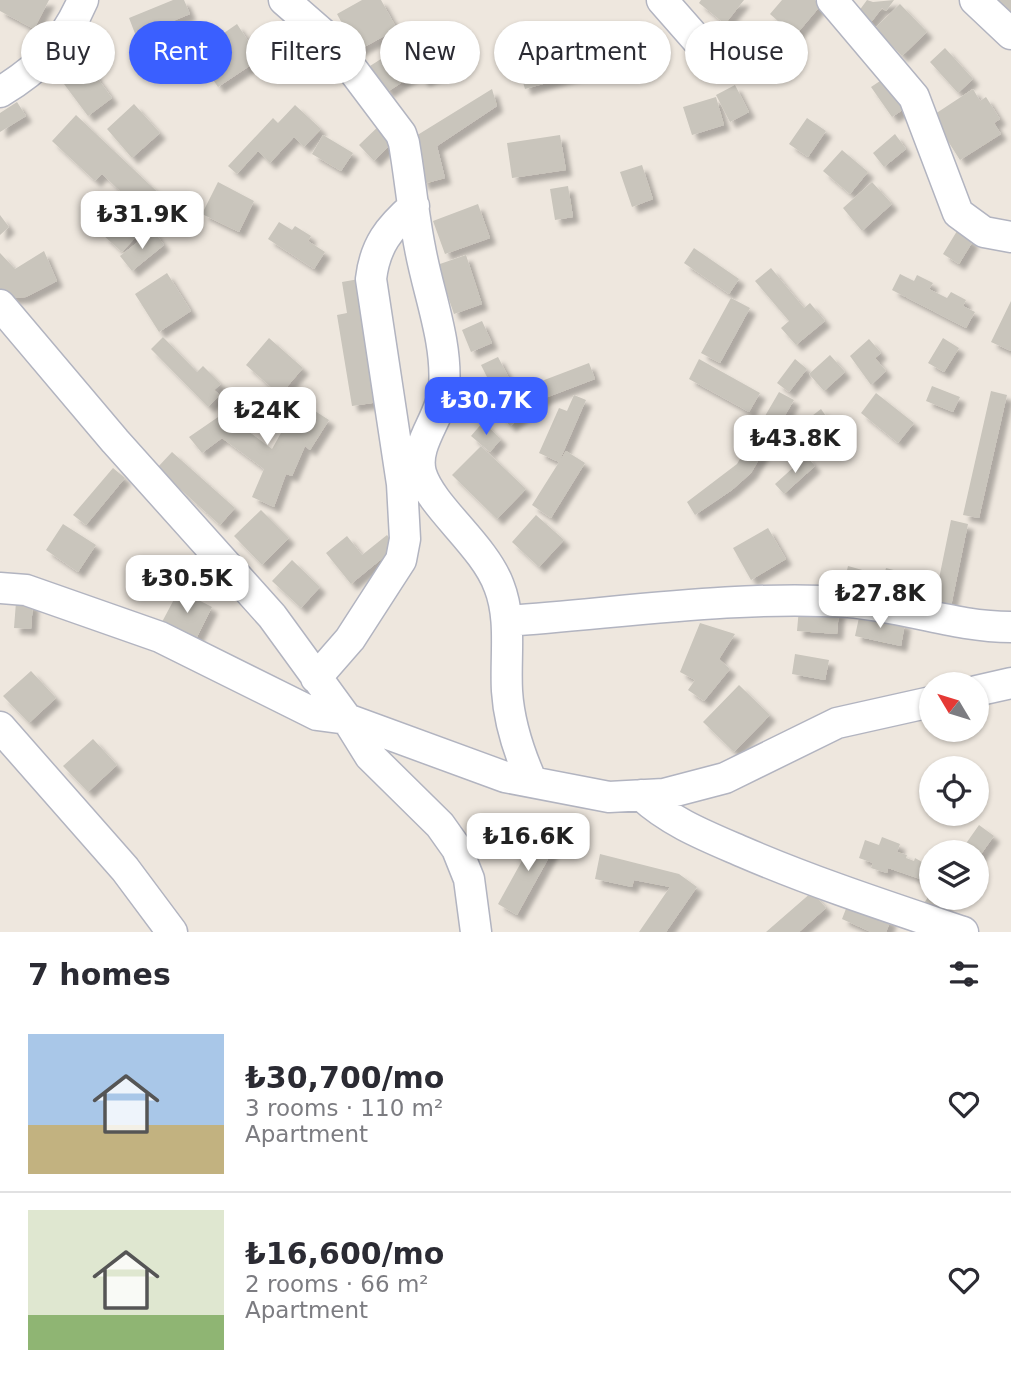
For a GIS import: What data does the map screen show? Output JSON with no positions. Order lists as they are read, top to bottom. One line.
{"north":"top left","page":{"chip":["Buy","Rent","Filters","New","Apartment","House"],"price":["₺31.9K","₺30.7K","₺24K","₺43.8K","₺30.5K","₺27.8K","₺16.6K"],"heading":"7 homes","list":[{"name":"₺30,700/mo","note":"3 rooms · 110 m² · Apartment"},{"name":"₺16,600/mo","note":"2 rooms · 66 m² · Apartment"}]}}
